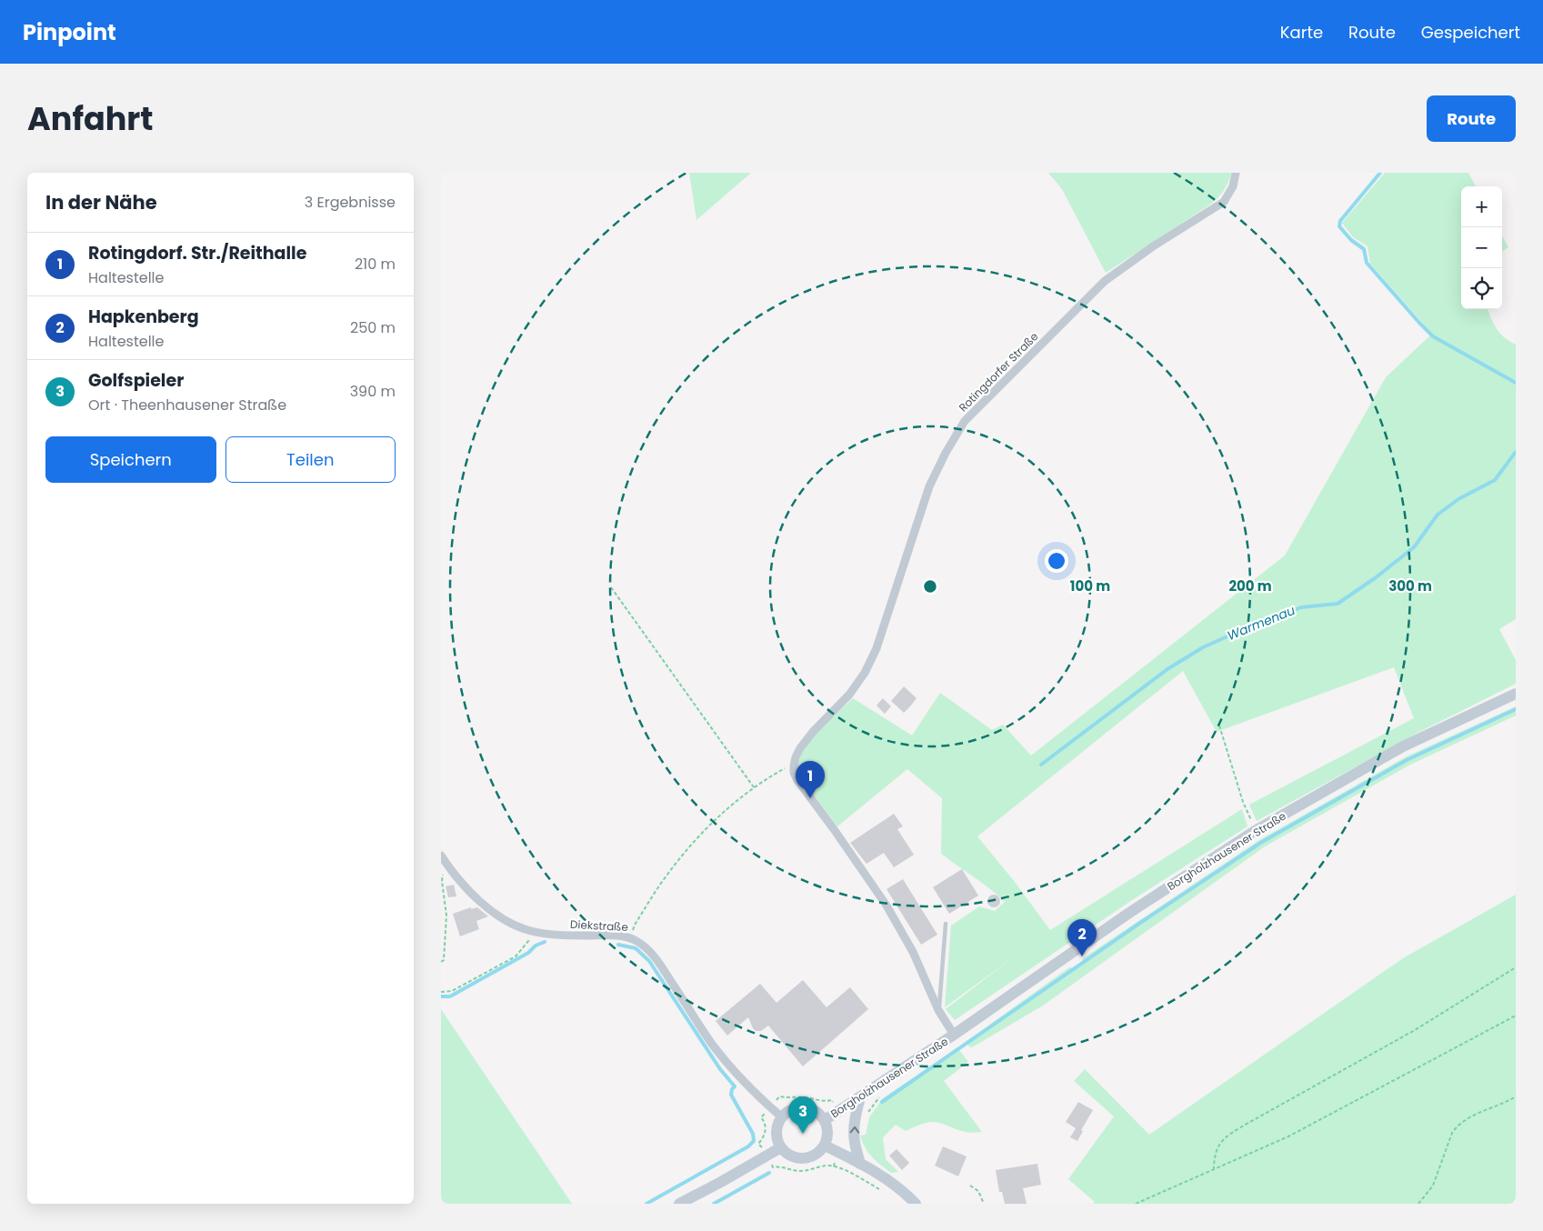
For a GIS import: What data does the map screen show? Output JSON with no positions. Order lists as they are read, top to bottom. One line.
{"streets":{"main road":["Borgholzhausener Straße"],"street":["Rotingdorfer Straße","Diekstraße"]},"crossings":[["Rotingdorfer Straße","Borgholzhausener Straße"],["Borgholzhausener Straße","Diekstraße"]],"water":["Warmenau"],"page":{"header":"Pinpoint","nav":["Karte","Route","Gespeichert"],"title":"Anfahrt","buttons":["Route",["Speichern","Teilen"]],"heading":["In der Nähe","3 Ergebnisse"],"map_buttons":["+","−"],"list":[{"mark":"1","name":"Rotingdorf. Str./Reithalle","note":"Haltestelle","value":"210 m"},{"mark":"2","name":"Hapkenberg","note":"Haltestelle","value":"250 m"},{"mark":"3","name":"Golfspieler","note":"Ort · Theenhausener Straße","value":"390 m"}],"pins":["1","2","3"]},"rings":["100 m","200 m","300 m"]}
